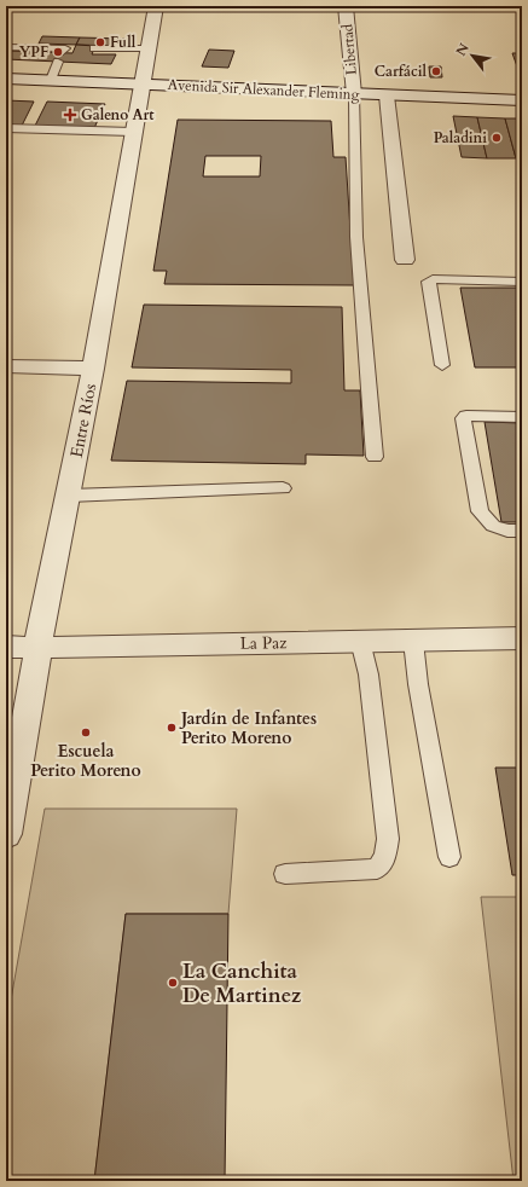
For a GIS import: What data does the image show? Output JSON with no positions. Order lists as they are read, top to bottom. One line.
{"streets":{"street":["Libertad","Avenida Sir Alexander Fleming","Entre Ríos","La Paz"]},"crossings":[["Libertad","Avenida Sir Alexander Fleming"],["Avenida Sir Alexander Fleming","Entre Ríos"],["Entre Ríos","La Paz"]],"places":{"other":["Full","YPF","Carfácil","Paladini","Jardín de Infantes Perito Moreno","Escuela Perito Moreno","La Canchita De Martinez"],"health":["Galeno Art"]},"north":"top left"}
